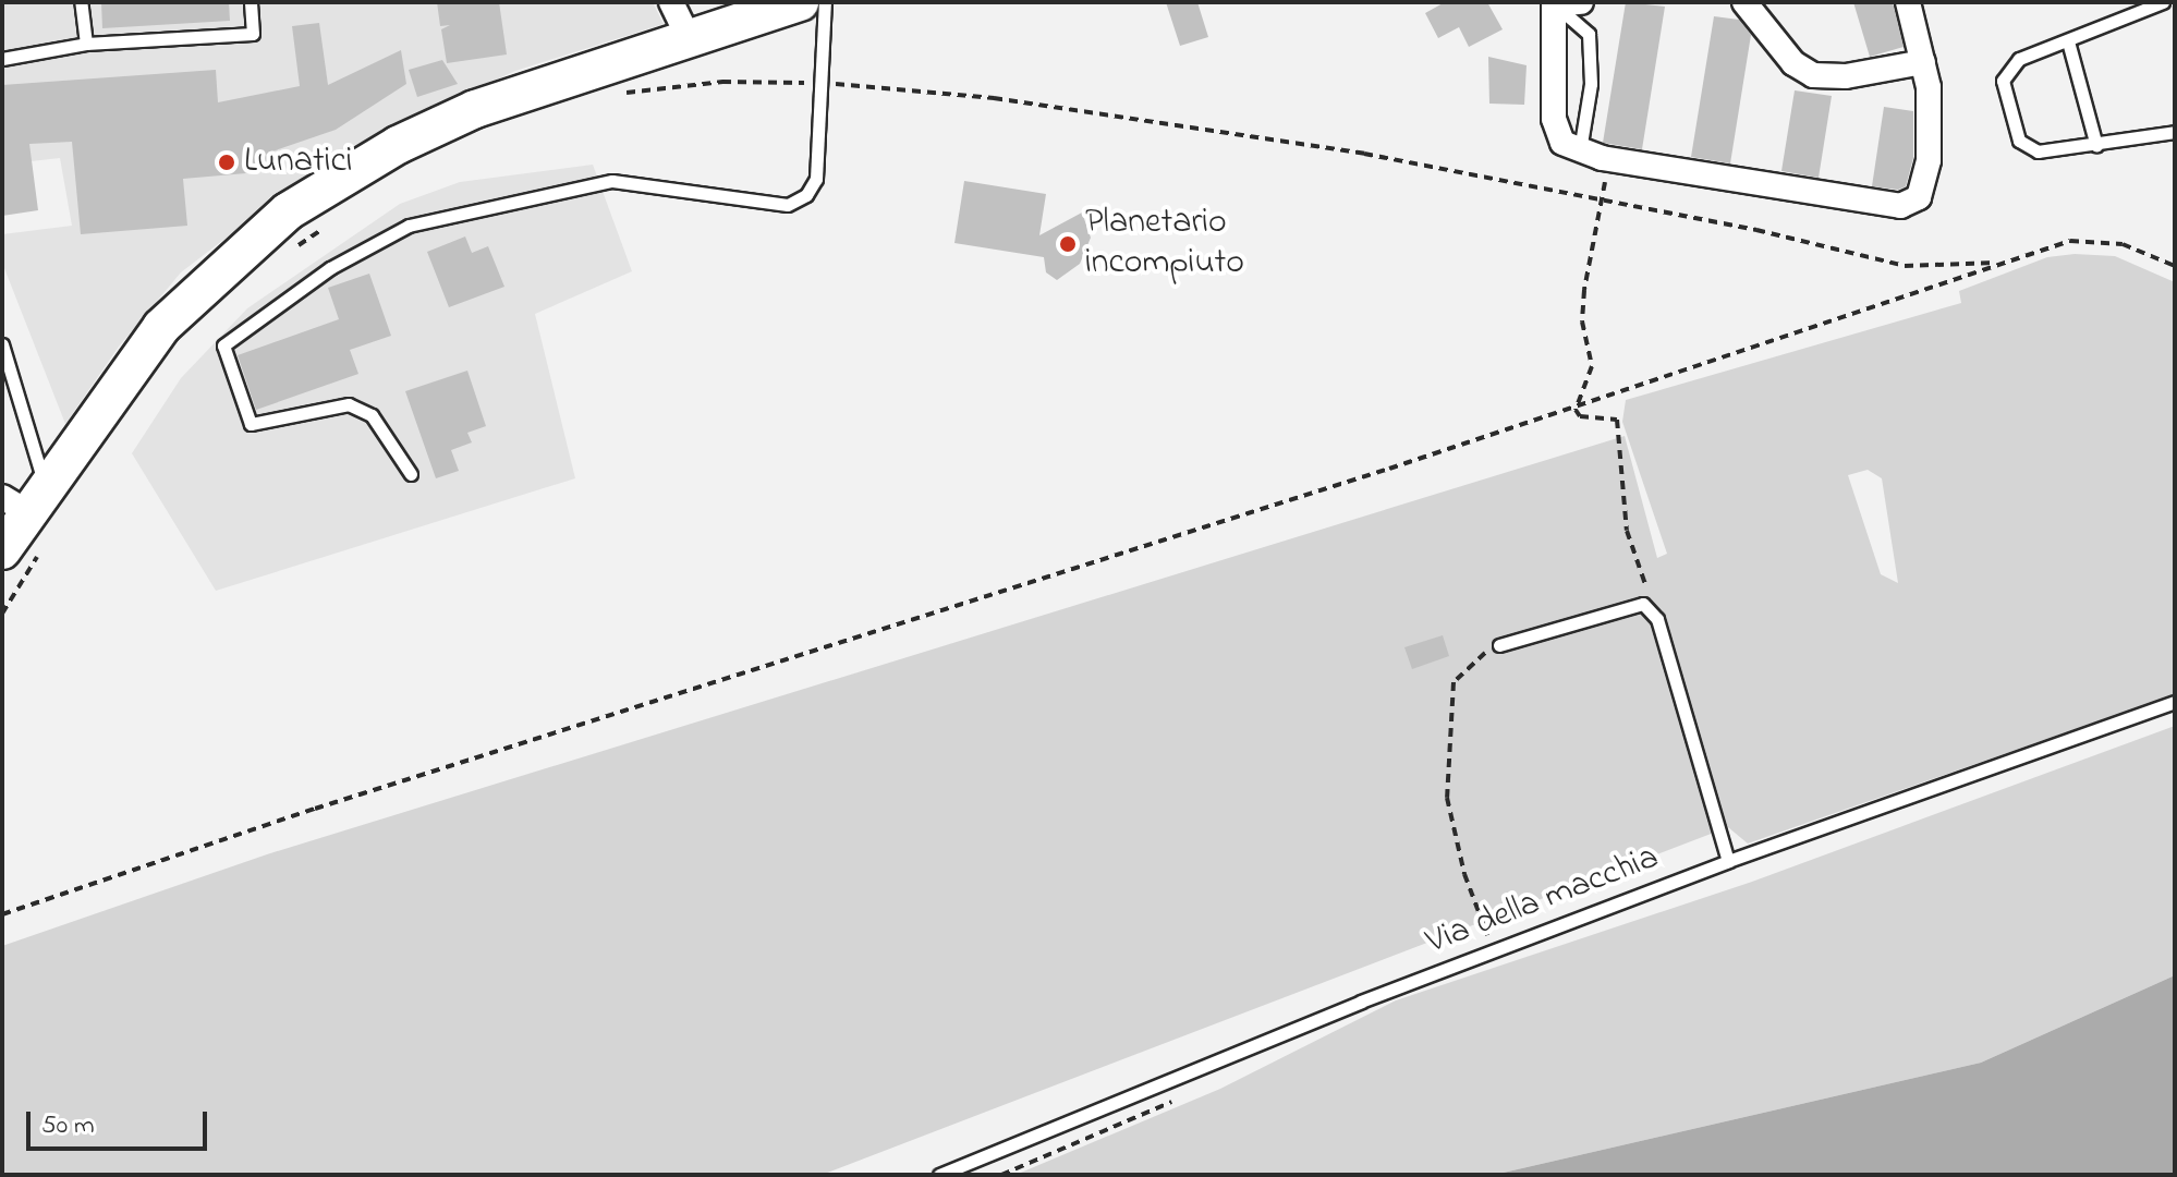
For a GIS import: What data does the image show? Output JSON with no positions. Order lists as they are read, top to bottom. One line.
{"streets":{"lane":["Via della macchia"]},"places":["Lunatici","Planetario incompiuto"],"scale_bar":"50 m"}
